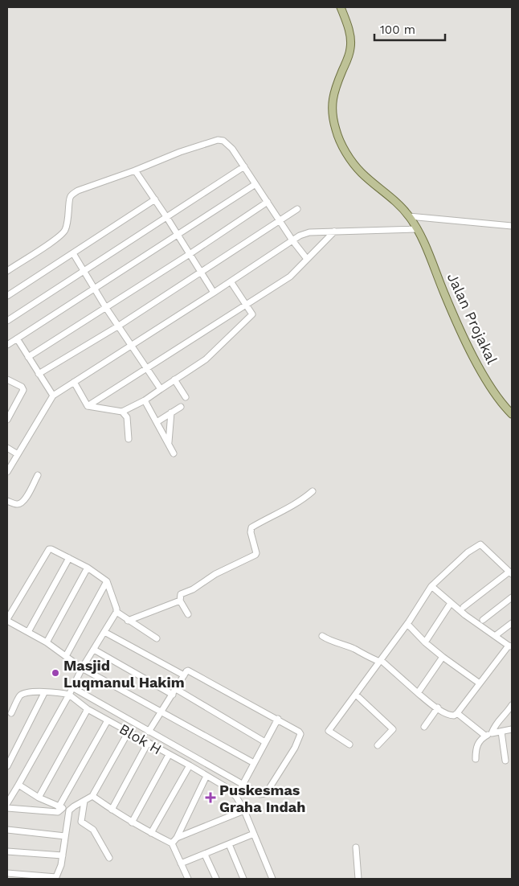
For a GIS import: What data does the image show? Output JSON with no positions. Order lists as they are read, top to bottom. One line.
{"streets":{"main road":["Jalan Projakal"],"street":["Blok H"]},"places":{"other":["Masjid Luqmanul Hakim"],"health":["Puskesmas Graha Indah"]},"scale_bar":"100 m"}
